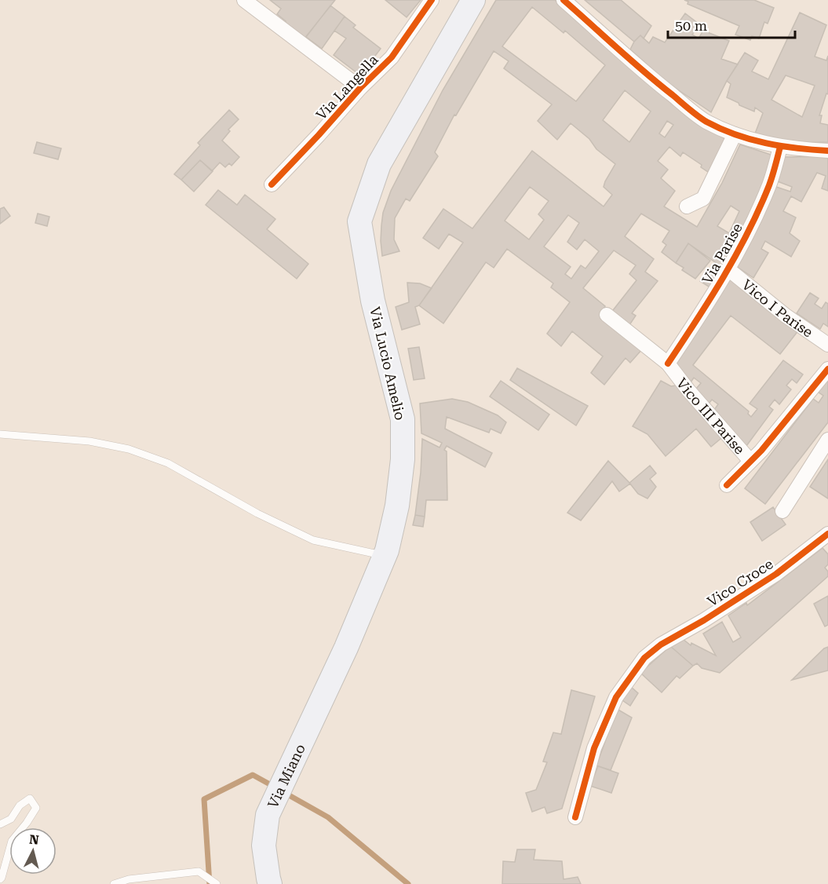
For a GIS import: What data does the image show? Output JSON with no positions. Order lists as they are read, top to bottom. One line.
{"streets":{"main road":["Via Lucio Amelio","Via Miano"],"street":["Via Langella","Via Parise","Vico I Parise","Vico III Parise","Vico Croce"]},"crossings":[["Via Parise","Vico I Parise"],["Via Parise","Vico III Parise"],["Via Lucio Amelio","Via Miano"]],"scale_bar":"50 m","north":"top"}
